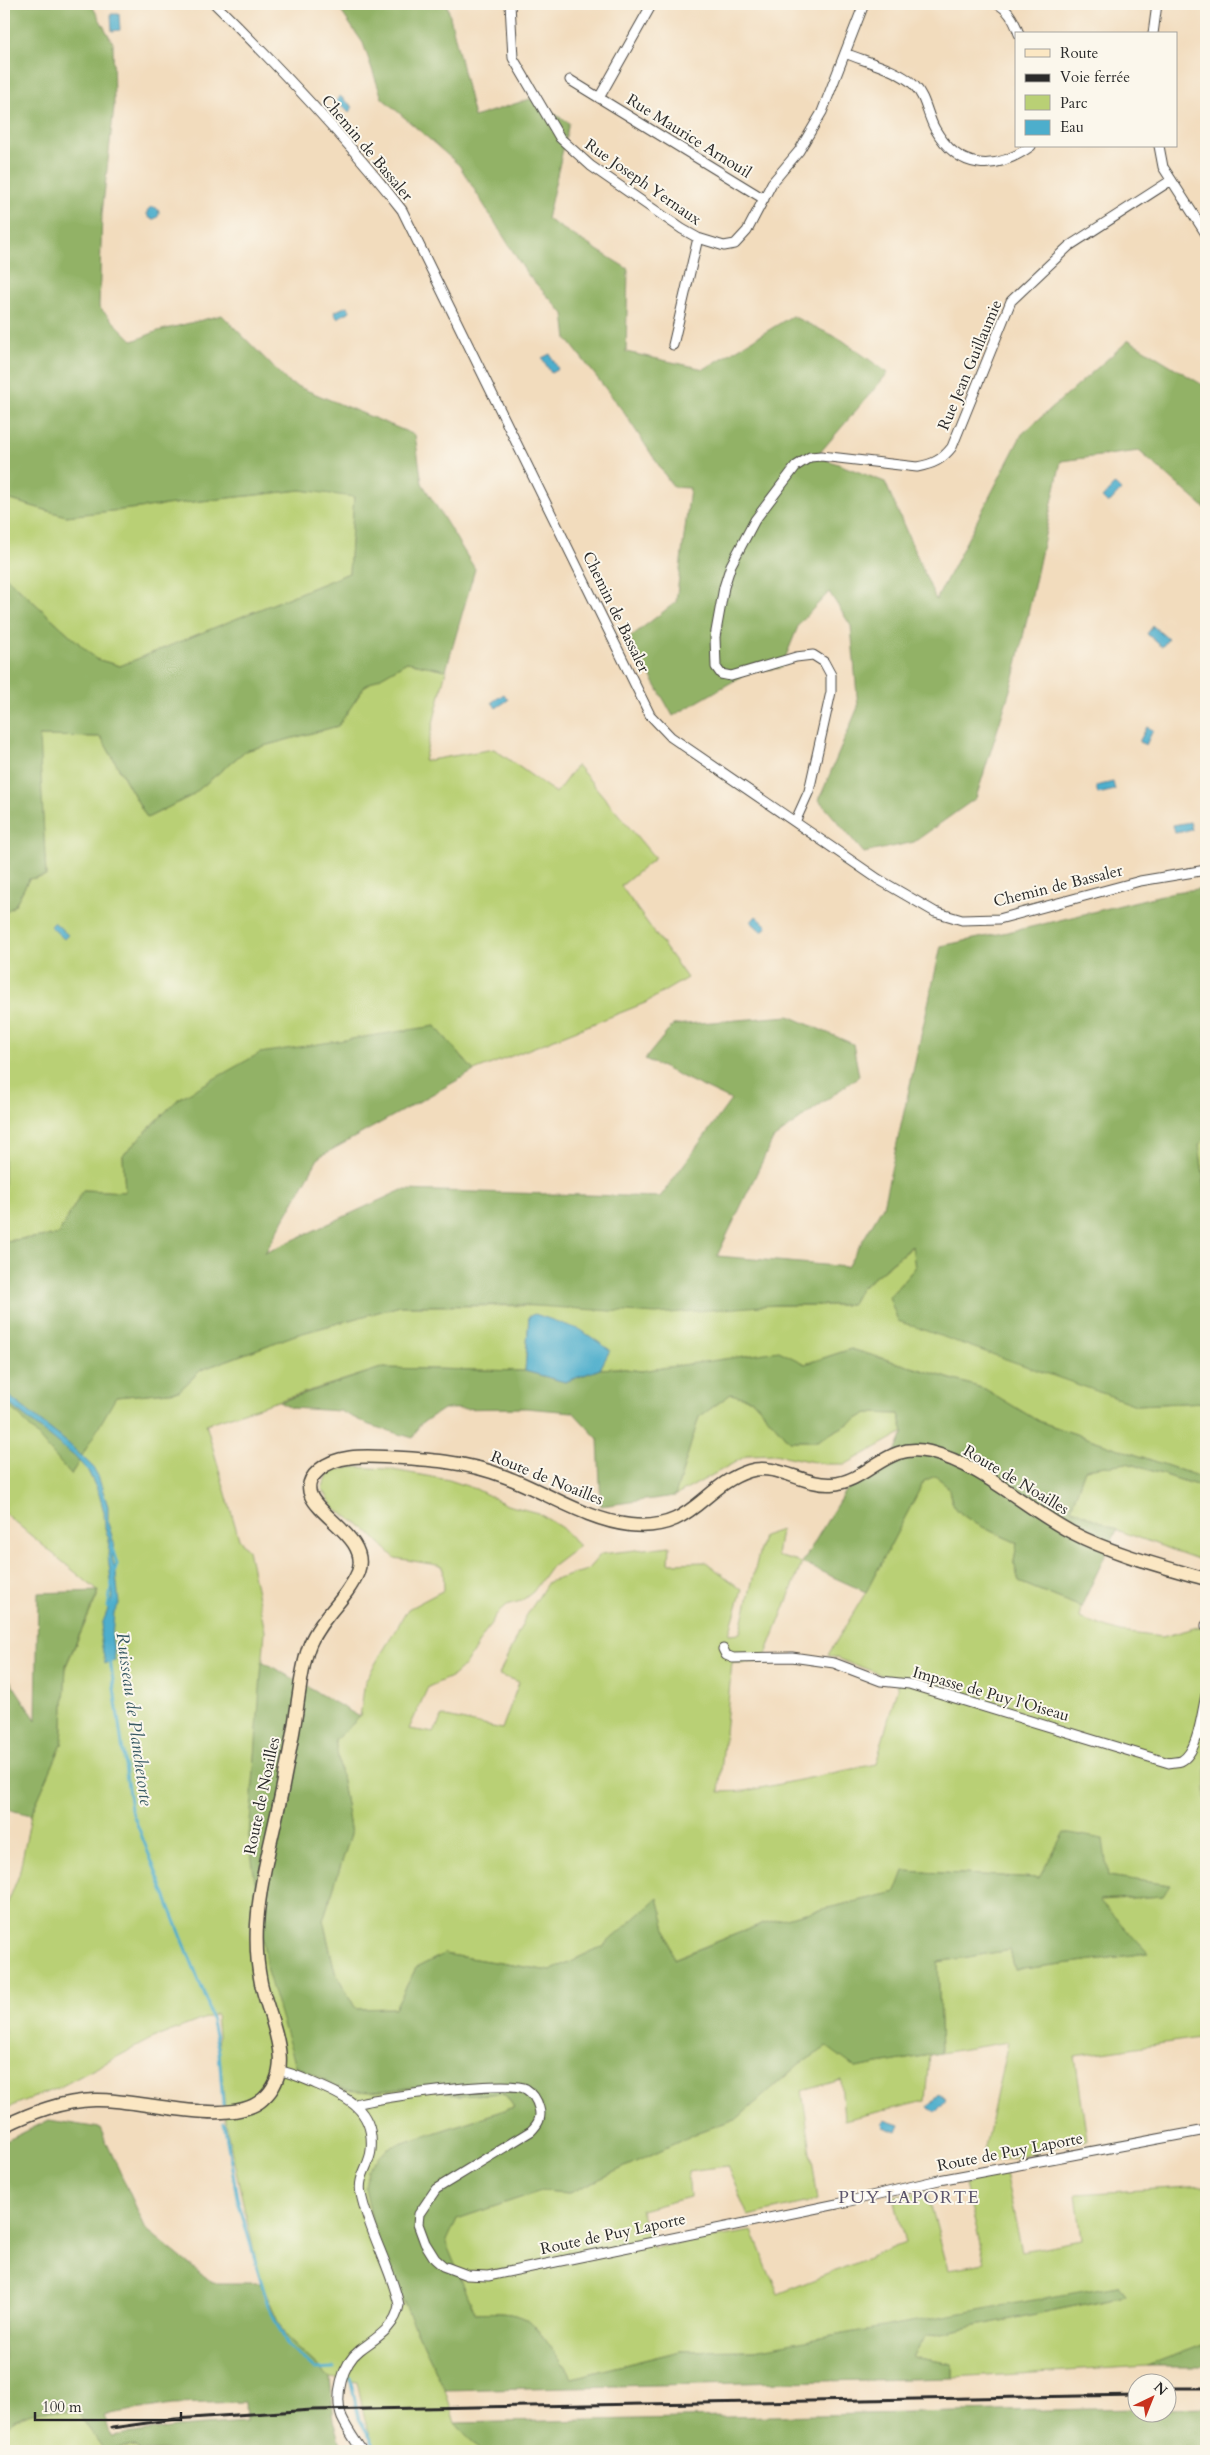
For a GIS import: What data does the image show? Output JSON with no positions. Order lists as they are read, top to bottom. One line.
{"streets":{"main road":["Route de Noailles"],"street":["Rue Maurice Arnouil","Chemin de Bassaler","Rue Joseph Yernaux","Rue Jean Guillaumie","Impasse de Puy l'Oiseau","Route de Puy Laporte"]},"crossings":[["Rue Maurice Arnouil","Rue Joseph Yernaux"],["Chemin de Bassaler","Rue Jean Guillaumie"]],"districts":["PUY LAPORTE"],"water":["Ruisseau de Planchetorte"],"legend":["Route","Voie ferrée","Parc","Eau"],"scale_bar":"100 m","north":"top right"}
